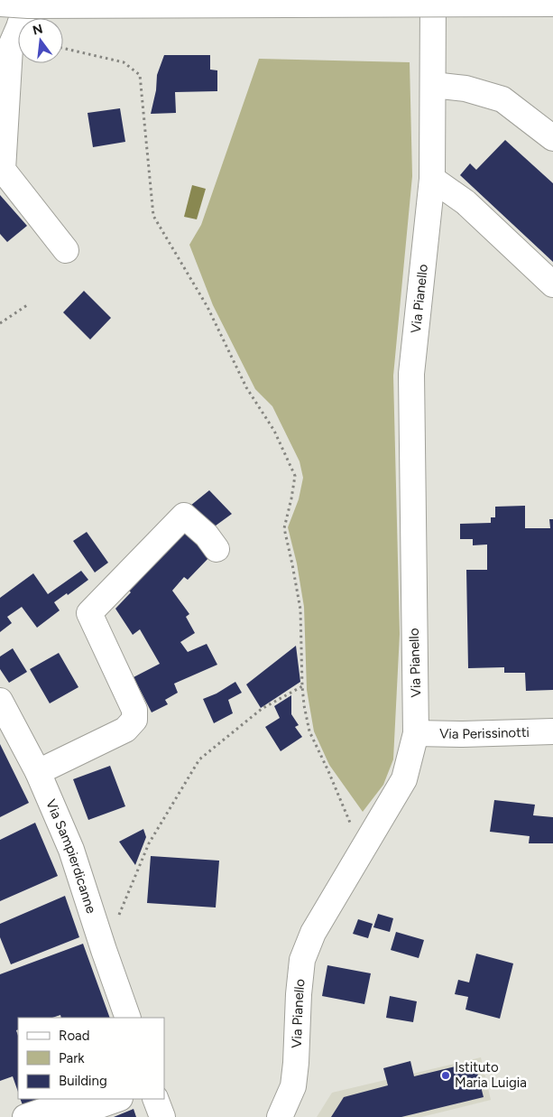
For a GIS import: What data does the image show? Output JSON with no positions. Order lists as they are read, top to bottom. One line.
{"streets":{"main road":["Via Pianello","Via Perissinotti","Via Sampierdicanne"]},"crossings":[["Via Pianello","Via Perissinotti"]],"places":["Istituto Maria Luigia"],"legend":["Road","Park","Building"],"north":"top"}
